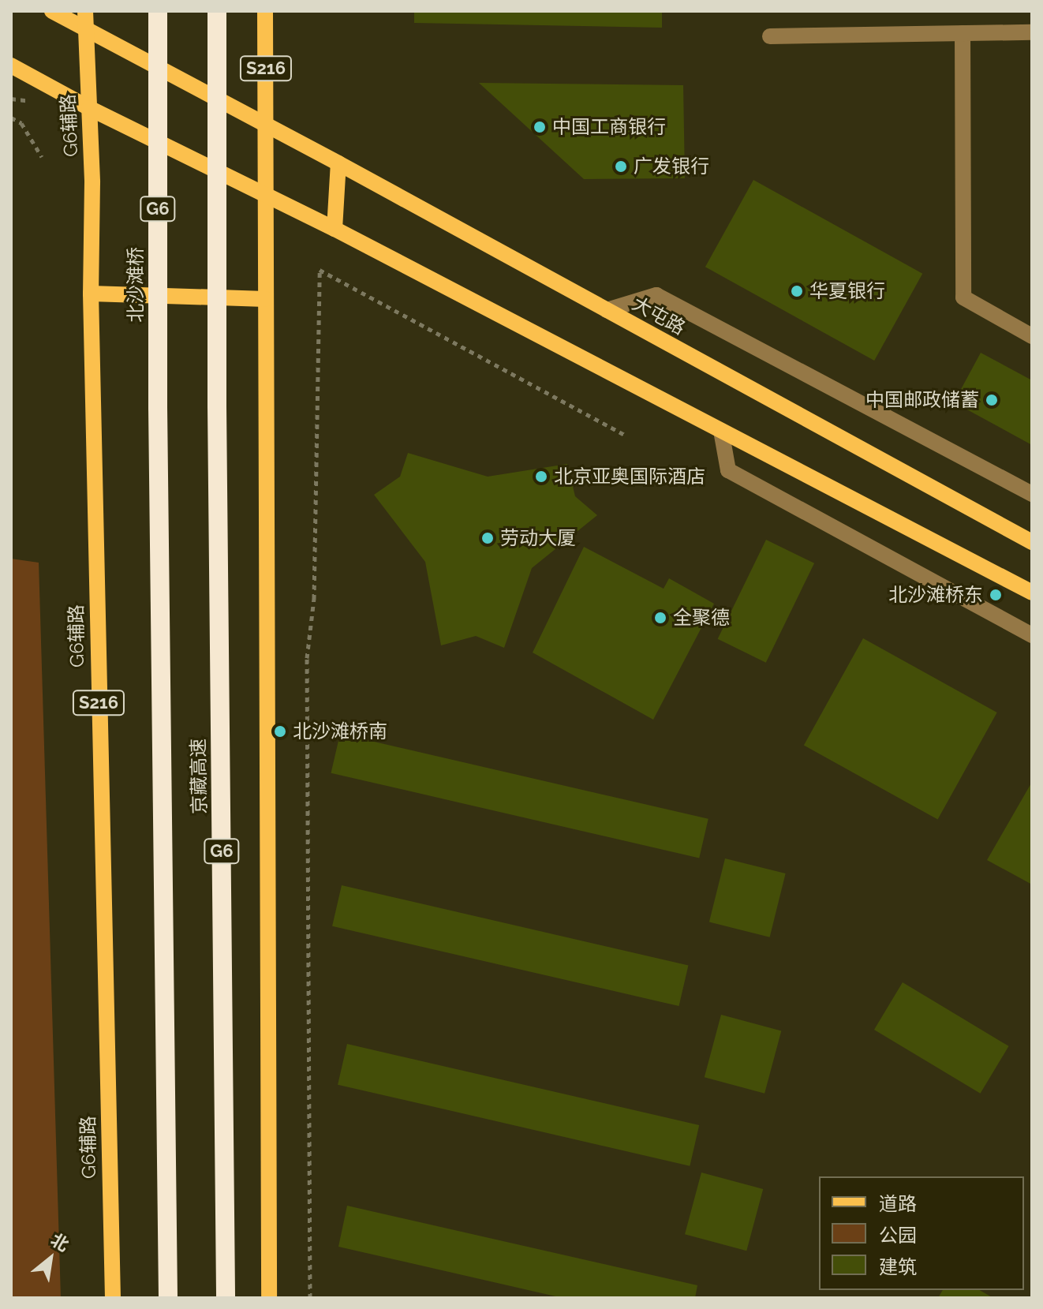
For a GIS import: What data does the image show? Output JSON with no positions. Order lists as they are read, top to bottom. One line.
{"streets":{"highway":["G6","北沙滩桥","京藏高速"],"main road":["S216","G6辅路","大屯路"]},"crossings":[["S216","大屯路"],["G6辅路","大屯路"],["北沙滩桥","京藏高速"]],"places":["中国工商银行","广发银行","华夏银行","中国邮政储蓄","北京亚奥国际酒店","劳动大厦","北沙滩桥东","全聚德","北沙滩桥南"],"legend":["道路","公园","建筑"],"north":"top right"}
